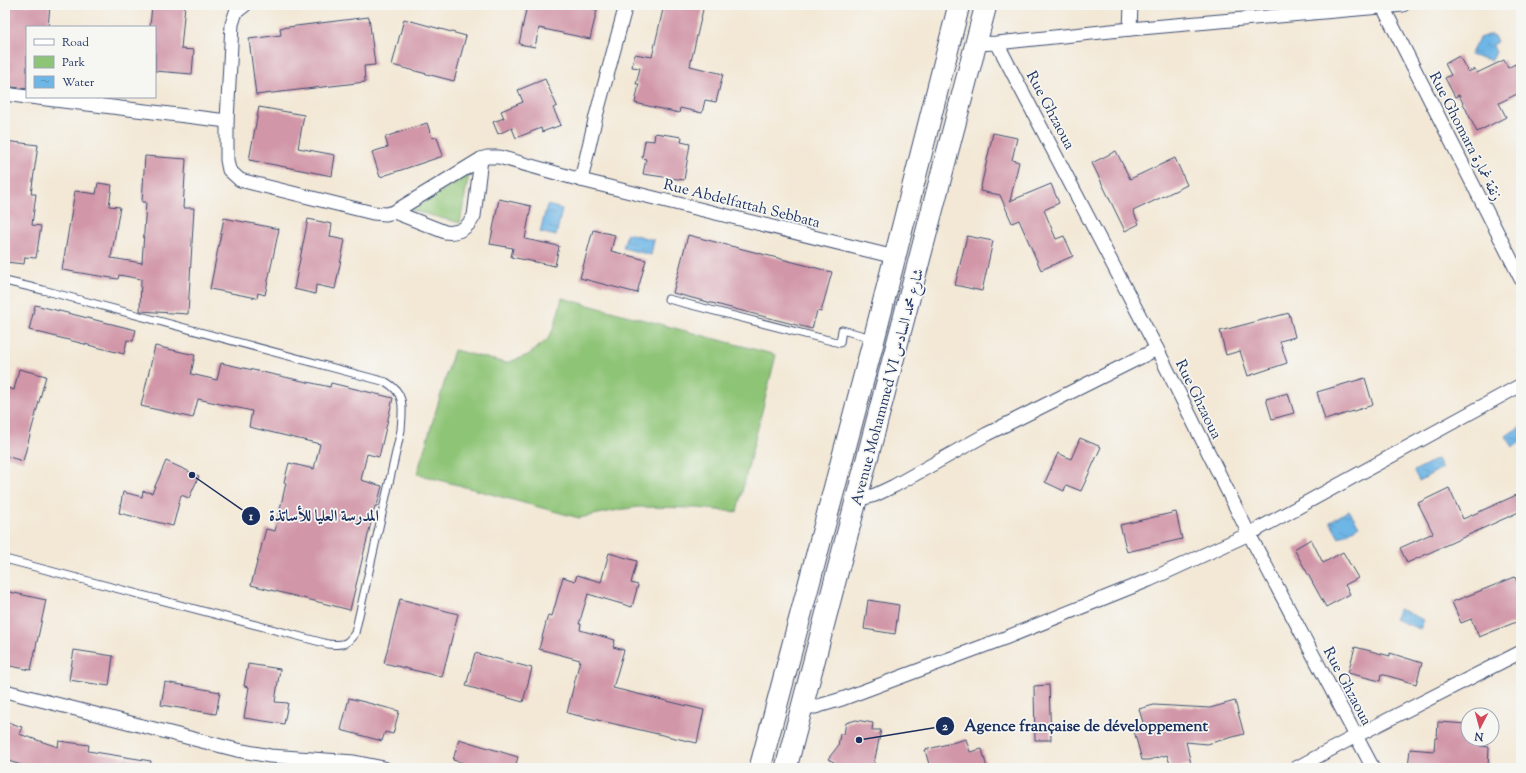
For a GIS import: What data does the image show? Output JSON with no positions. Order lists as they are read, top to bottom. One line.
{"streets":{"main road":["Avenue Mohammed VI شارع محمد السادس"],"street":["Rue Ghzaoua","Rue Ghomara زنقة غمارة","Rue Abdelfattah Sebbata"]},"crossings":[["Rue Abdelfattah Sebbata","Avenue Mohammed VI شارع محمد السادس"]],"places":["المدرسة العليا للأساتذة","Agence française de développement"],"legend":["Road","Park","Water"],"north":"bottom"}
